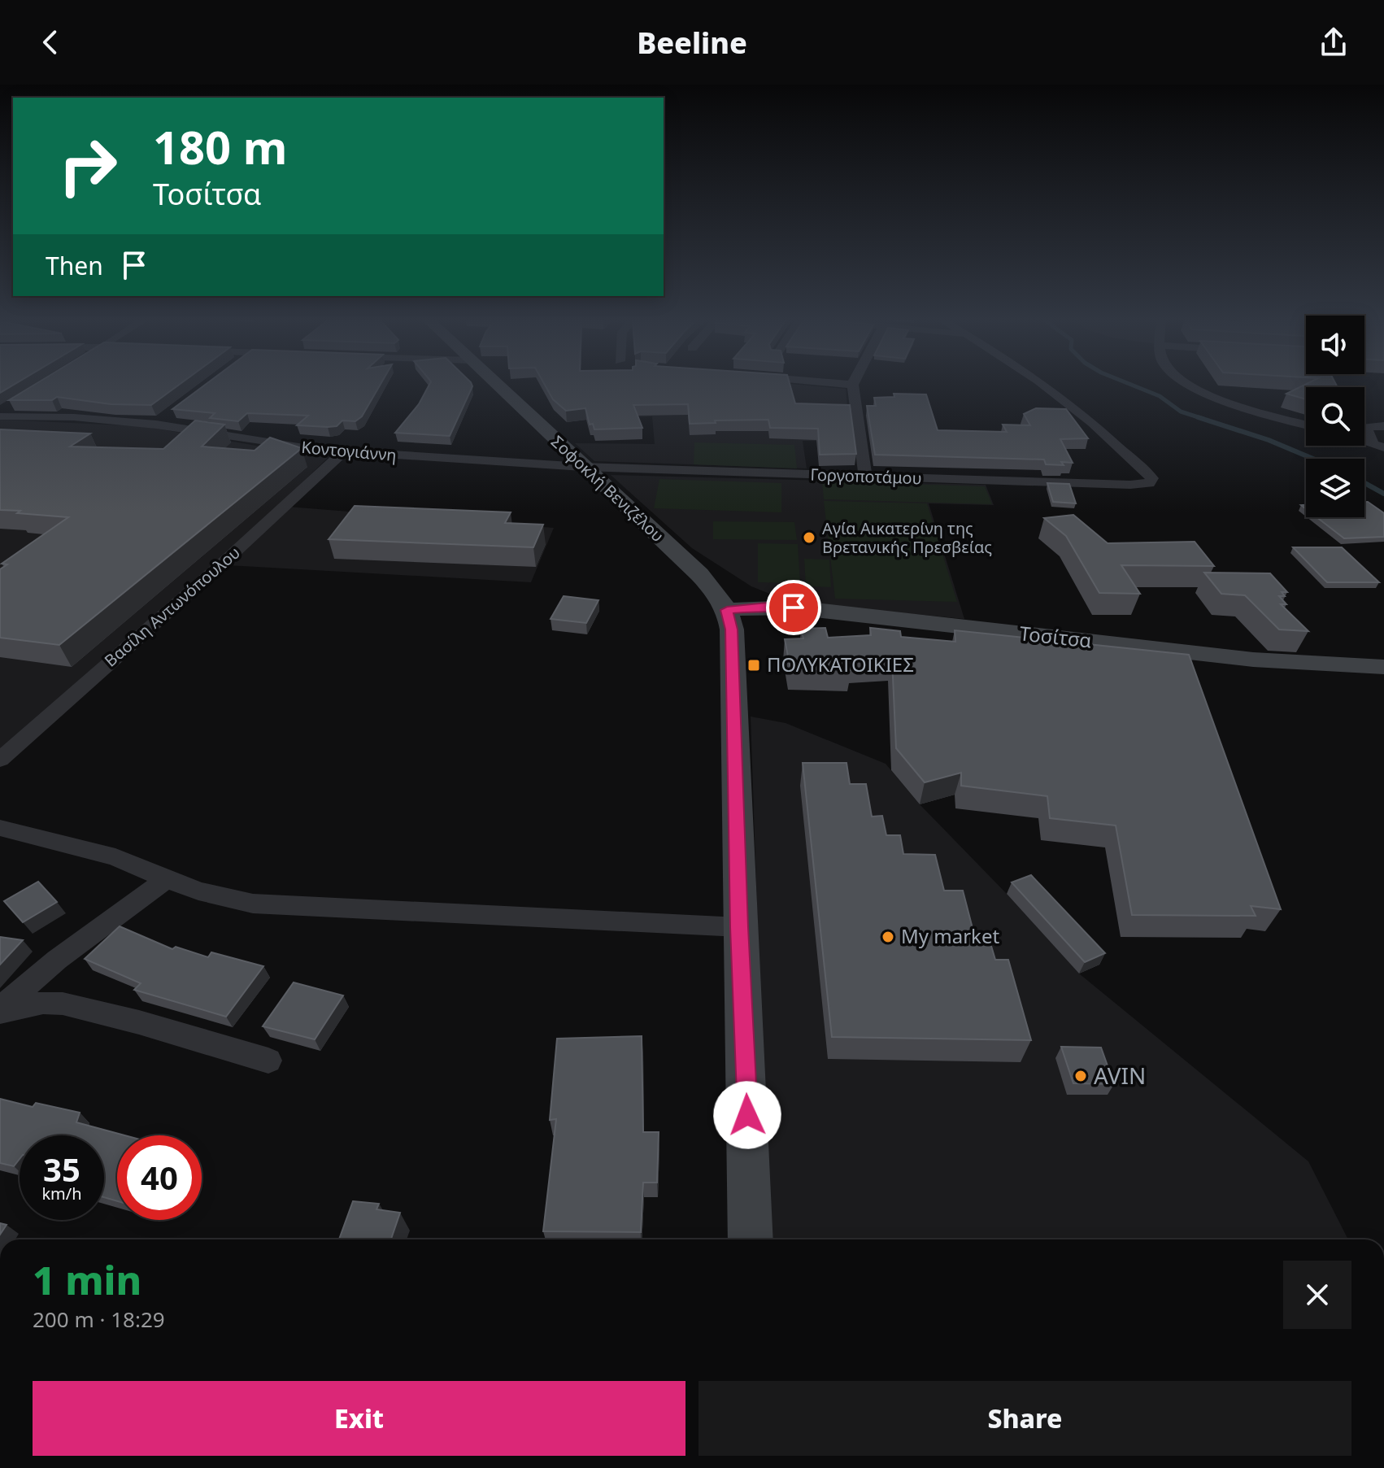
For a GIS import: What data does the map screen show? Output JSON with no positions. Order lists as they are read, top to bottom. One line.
{"streets":{"main road":["Σοφοκλή Βενιζέλου","Τοσίτσα"],"street":["Κοντογιάννη","Γοργοποτάμου","Βασίλη Αντωνόπουλου"]},"crossings":[["Κοντογιάννη","Γοργοποτάμου"],["Κοντογιάννη","Σοφοκλή Βενιζέλου"],["Κοντογιάννη","Βασίλη Αντωνόπουλου"],["Γοργοποτάμου","Σοφοκλή Βενιζέλου"],["Σοφοκλή Βενιζέλου","Τοσίτσα"]],"places":{"other":["Αγία Αικατερίνη της Βρετανικής Πρεσβείας","My market","AVIN"],"transit":["ΠΟΛΥΚΑΤΟΙΚΙΕΣ"]},"page":{"header":"Beeline","turn":["180 m","Τοσίτσα"],"then":"Then","speed":"35 km/h","limit":"40","heading":["1 min","200 m · 18:29"],"buttons":["Exit","Share"]}}
